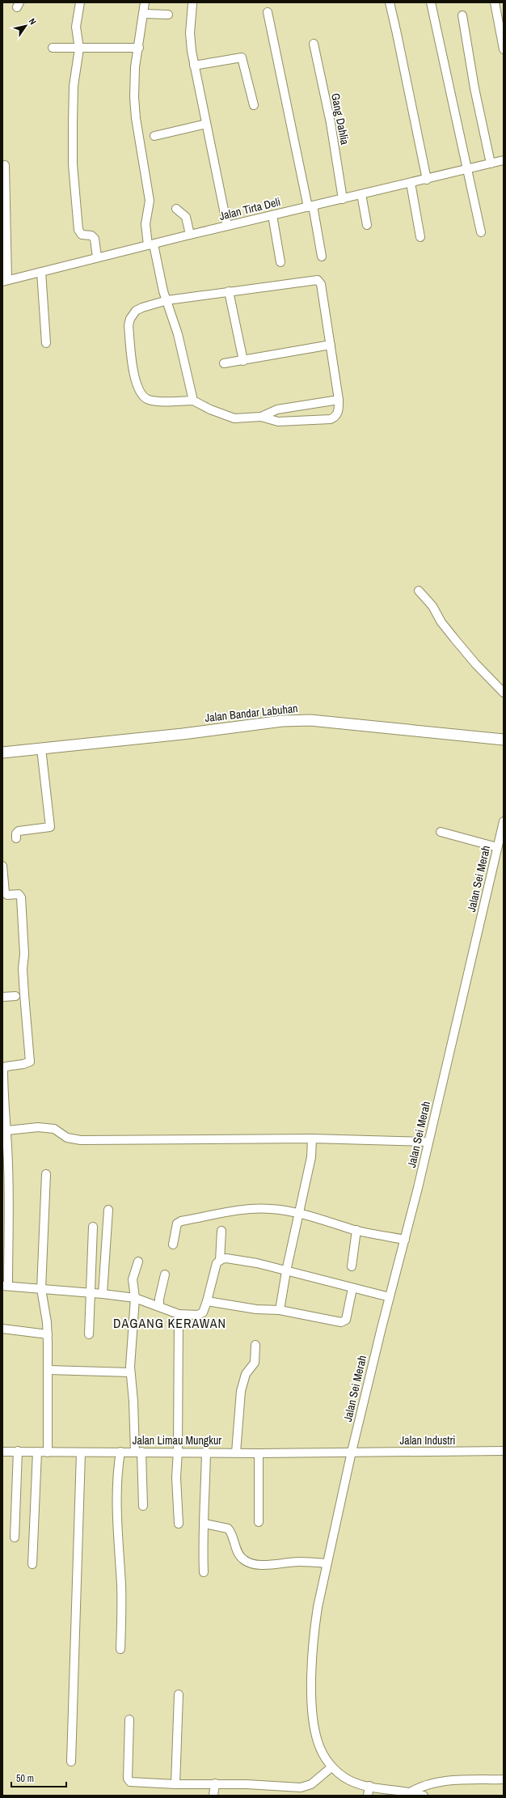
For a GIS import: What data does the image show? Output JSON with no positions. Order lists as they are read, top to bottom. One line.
{"streets":{"main road":["Jalan Bandar Labuhan"],"street":["Gang Dahlia","Jalan Tirta Deli","Jalan Sei Merah","Jalan Limau Mungkur","Jalan Industri"]},"crossings":[["Gang Dahlia","Jalan Tirta Deli"],["Jalan Sei Merah","Jalan Limau Mungkur"],["Jalan Sei Merah","Jalan Industri"],["Jalan Limau Mungkur","Jalan Industri"]],"districts":["DAGANG KERAWAN"],"scale_bar":"50 m","north":"top right"}
